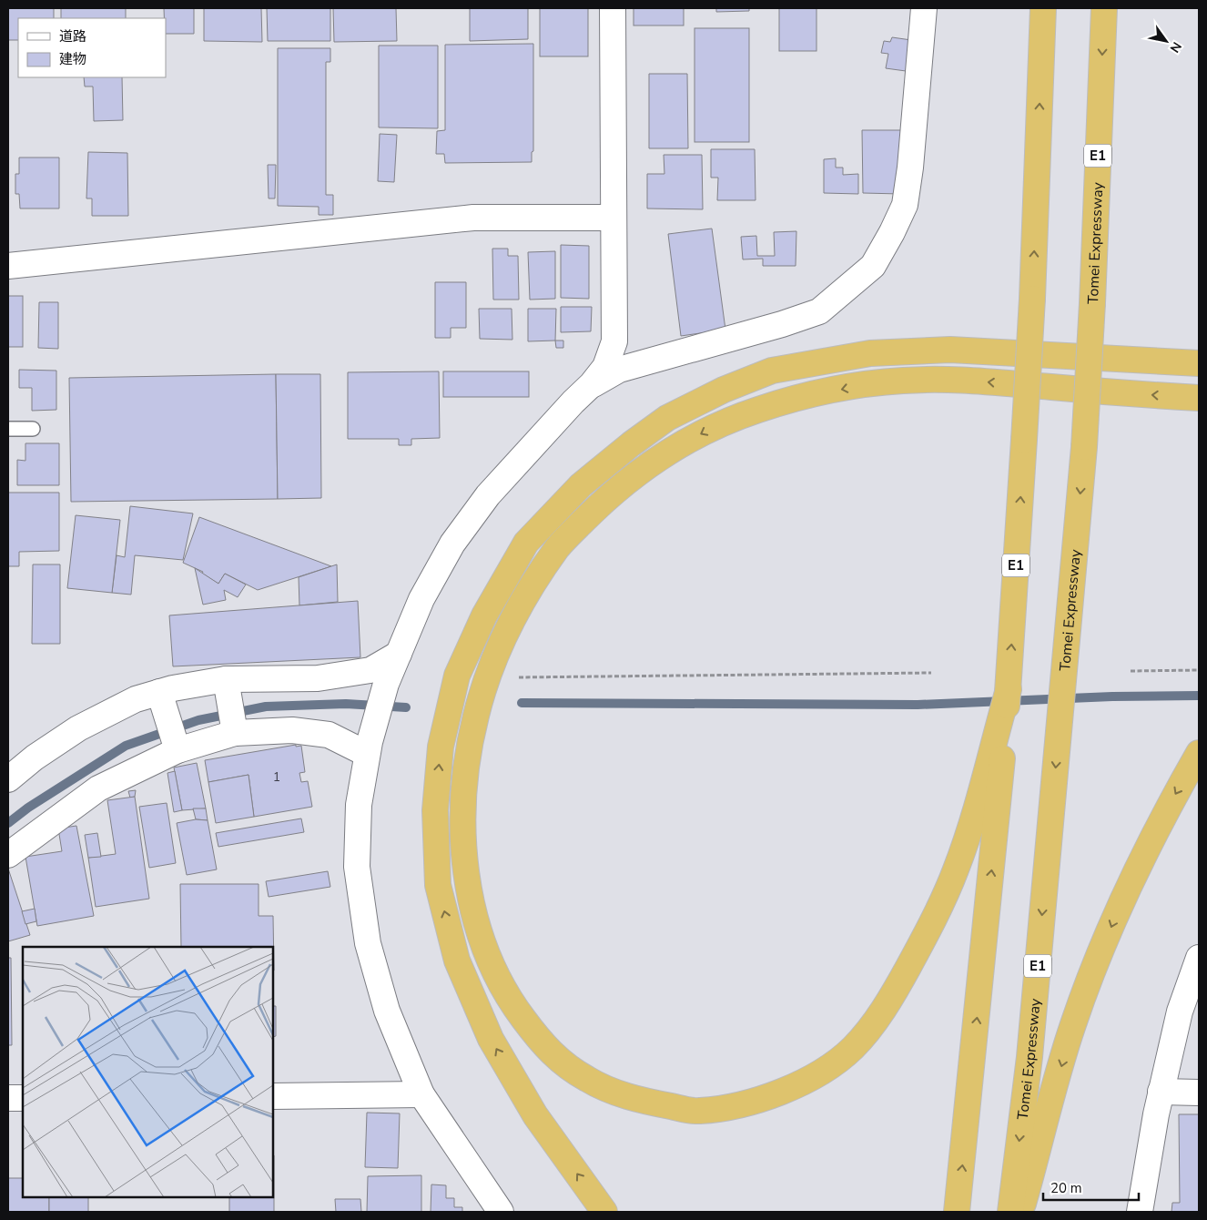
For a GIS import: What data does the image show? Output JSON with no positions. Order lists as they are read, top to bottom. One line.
{"streets":{"highway":["E1","Tomei Expressway"]},"house_numbers":["1"],"legend":["道路","建物"],"scale_bar":"20 m","north":"bottom right"}
